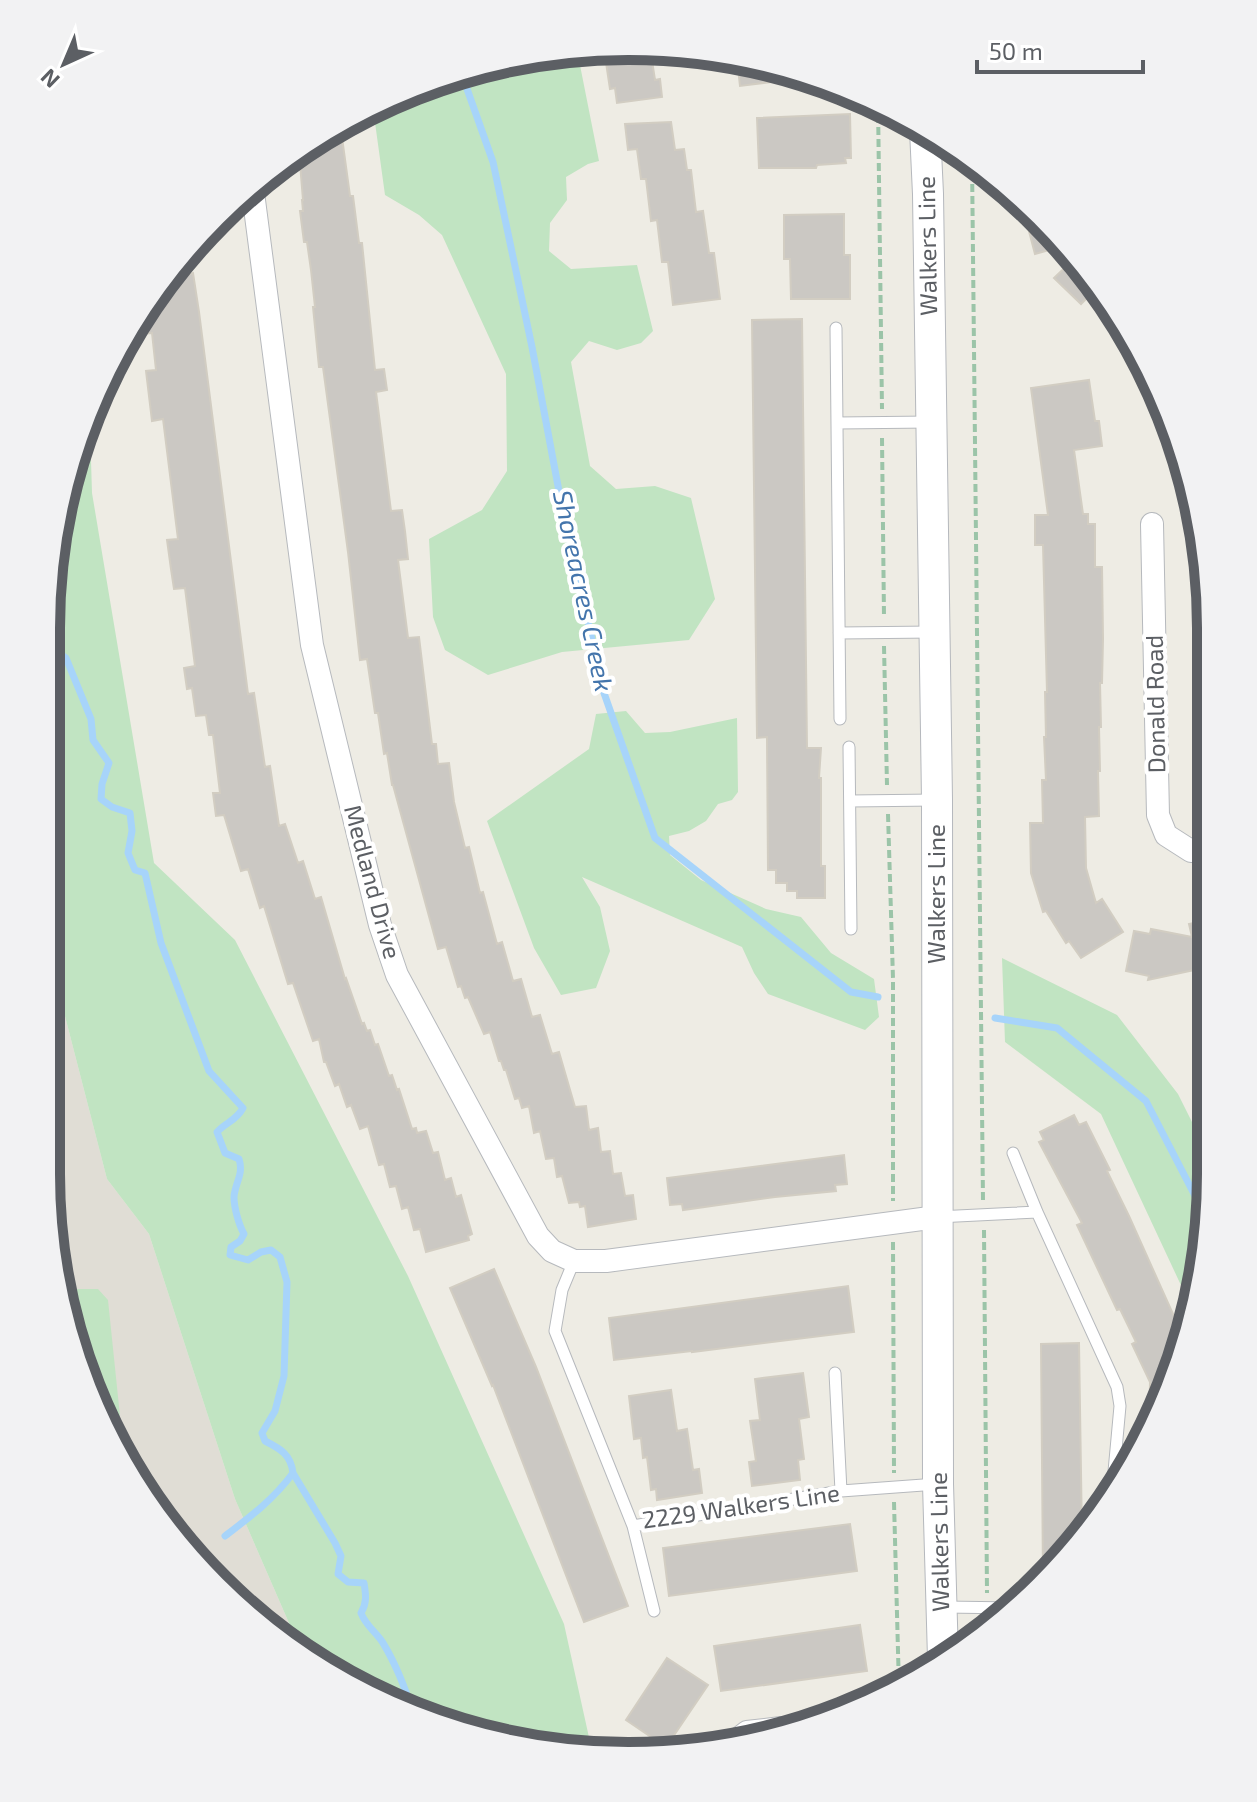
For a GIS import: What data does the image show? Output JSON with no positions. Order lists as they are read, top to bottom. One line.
{"streets":{"main road":["Walkers Line"],"street":["Donald Road","Medland Drive"],"lane":["2229 Walkers Line"]},"crossings":[["Walkers Line","2229 Walkers Line"],["Medland Drive","2229 Walkers Line"]],"water":["Shoreacres Creek"],"scale_bar":"50 m","north":"bottom left"}
